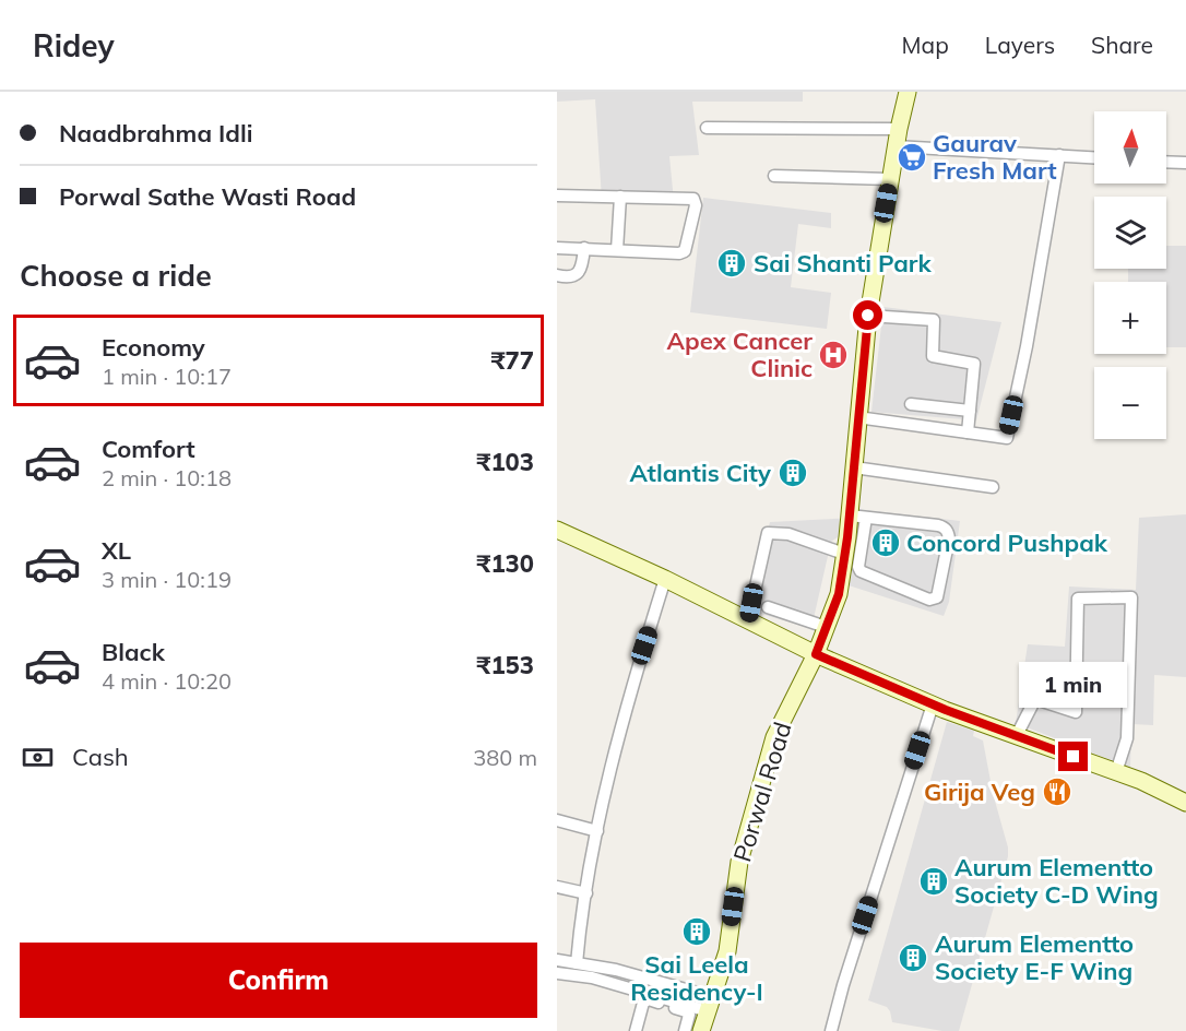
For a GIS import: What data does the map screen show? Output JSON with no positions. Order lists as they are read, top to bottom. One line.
{"streets":{"street":["Porwal Road"]},"places":{"supermarket":["Gaurav Fresh Mart"],"building":["Sai Shanti Park","Atlantis City","Concord Pushpak","Aurum Elementto Society C-D Wing","Sai Leela Residency-I","Aurum Elementto Society E-F Wing"],"hospital":["Apex Cancer Clinic"],"restaurant":["Girija Veg"]},"north":"top","page":{"header":"Ridey","nav":["Map","Layers","Share"],"banner":["Naadbrahma Idli","Porwal Sathe Wasti Road"],"map_buttons":["+","−"],"heading":"Choose a ride","list":[{"name":"Economy","note":"1 min · 10:17","value":"₹77"},{"name":"Comfort","note":"2 min · 10:18","value":"₹103"},{"name":"XL","note":"3 min · 10:19","value":"₹130"},{"name":"Black","note":"4 min · 10:20","value":"₹153"}],"bubble":"1 min","pay":["Cash","380 m"],"buttons":"Confirm"}}
